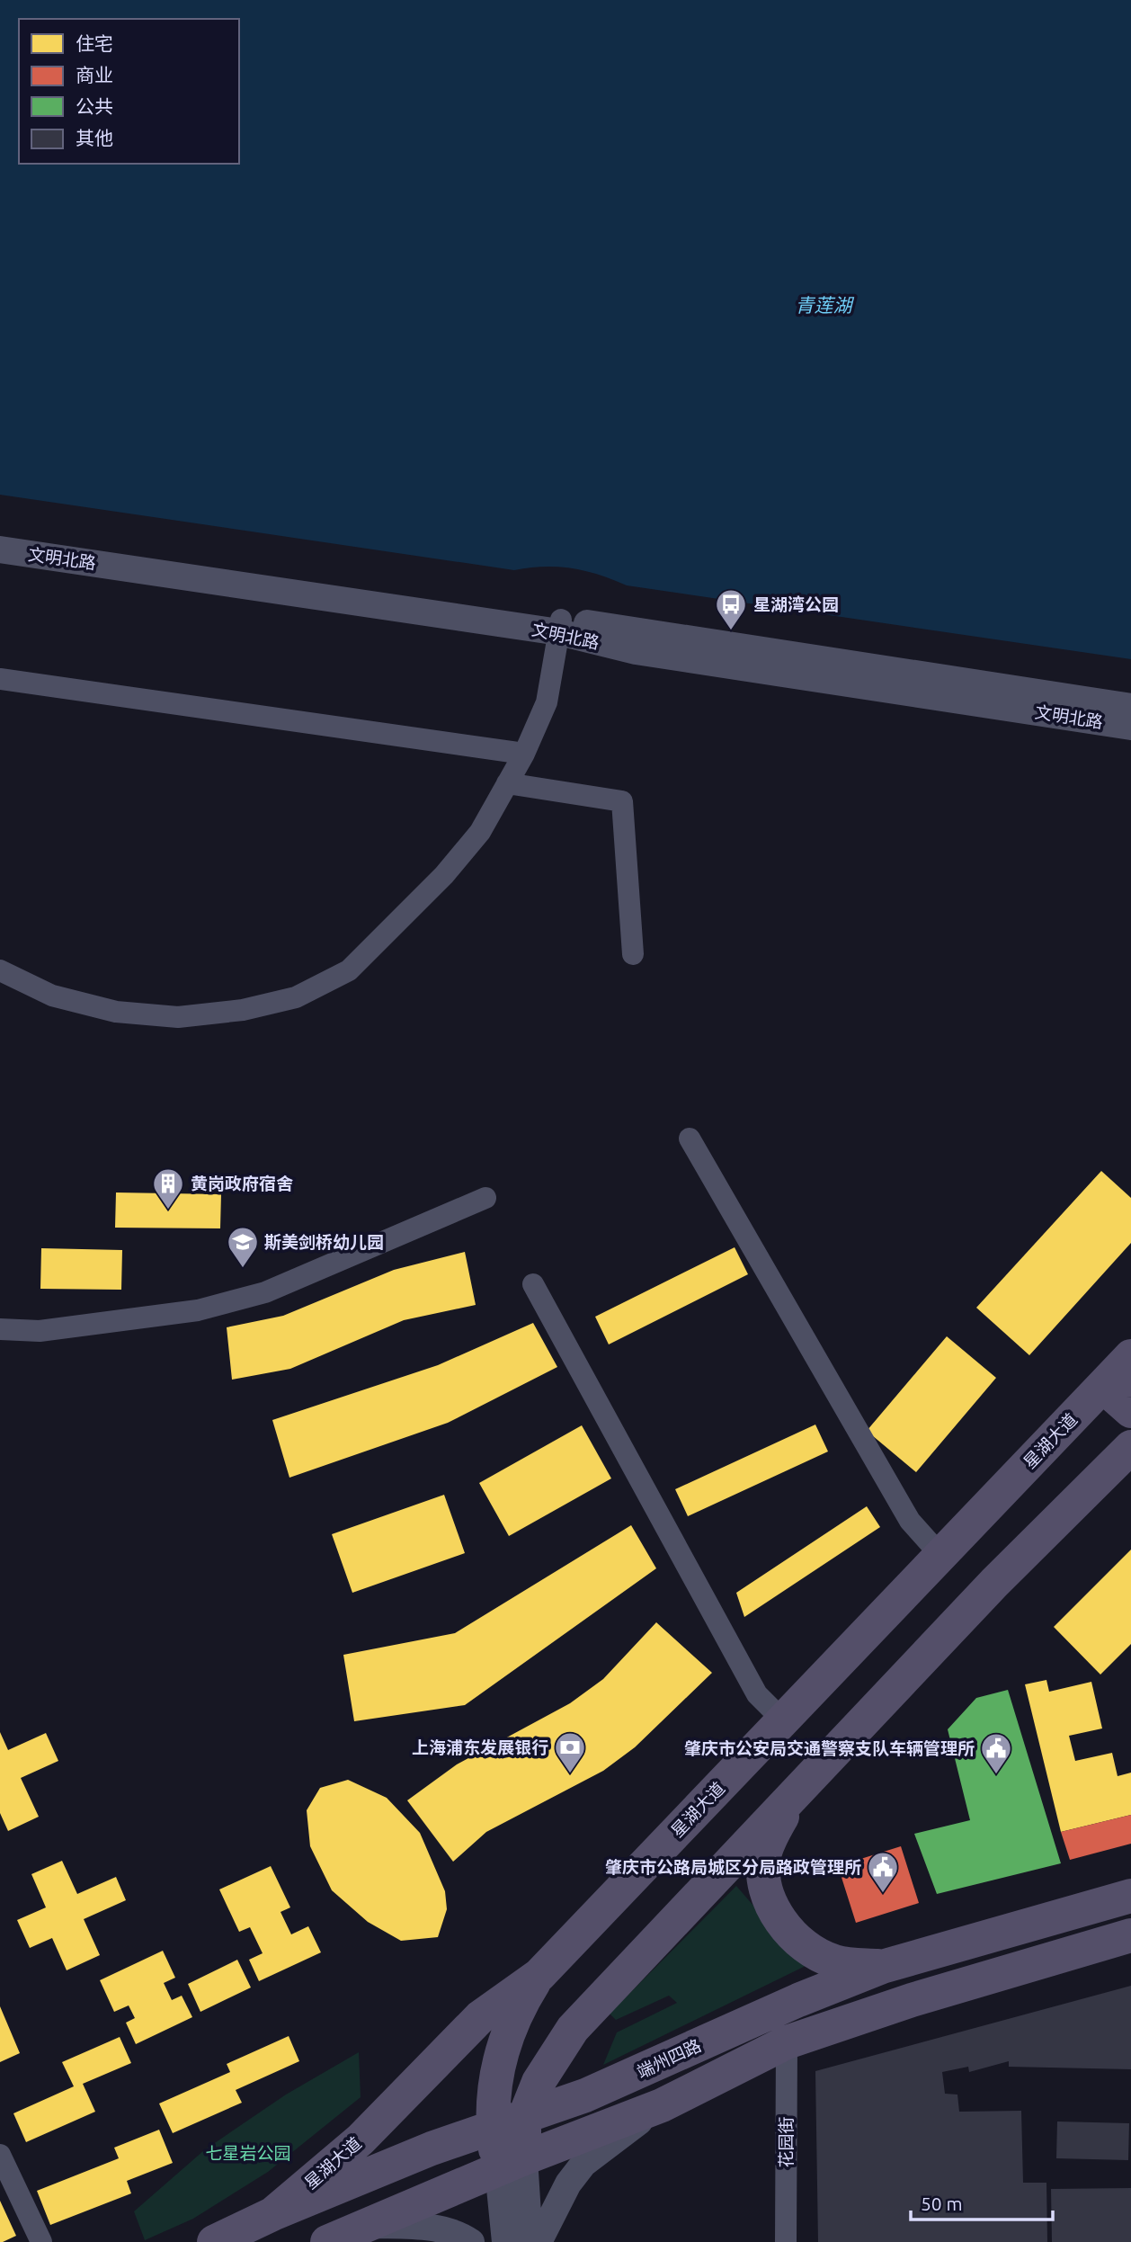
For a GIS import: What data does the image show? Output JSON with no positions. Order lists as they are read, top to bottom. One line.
{"streets":{"main road":["星湖大道","端州四路"],"street":["文明北路","花园街"]},"crossings":[["星湖大道","端州四路"]],"water":["青莲湖"],"parks":["七星岩公园"],"places":{"bus stop":["星湖湾公园"],"building":["黄岗政府宿舍"],"school or university":["斯美剑桥幼儿园"],"bank":["上海浦东发展银行"],"public building":["肇庆市公安局交通警察支队车辆管理所","肇庆市公路局城区分局路政管理所"]},"legend":["住宅","商业","公共","其他"],"scale_bar":"50 m"}
